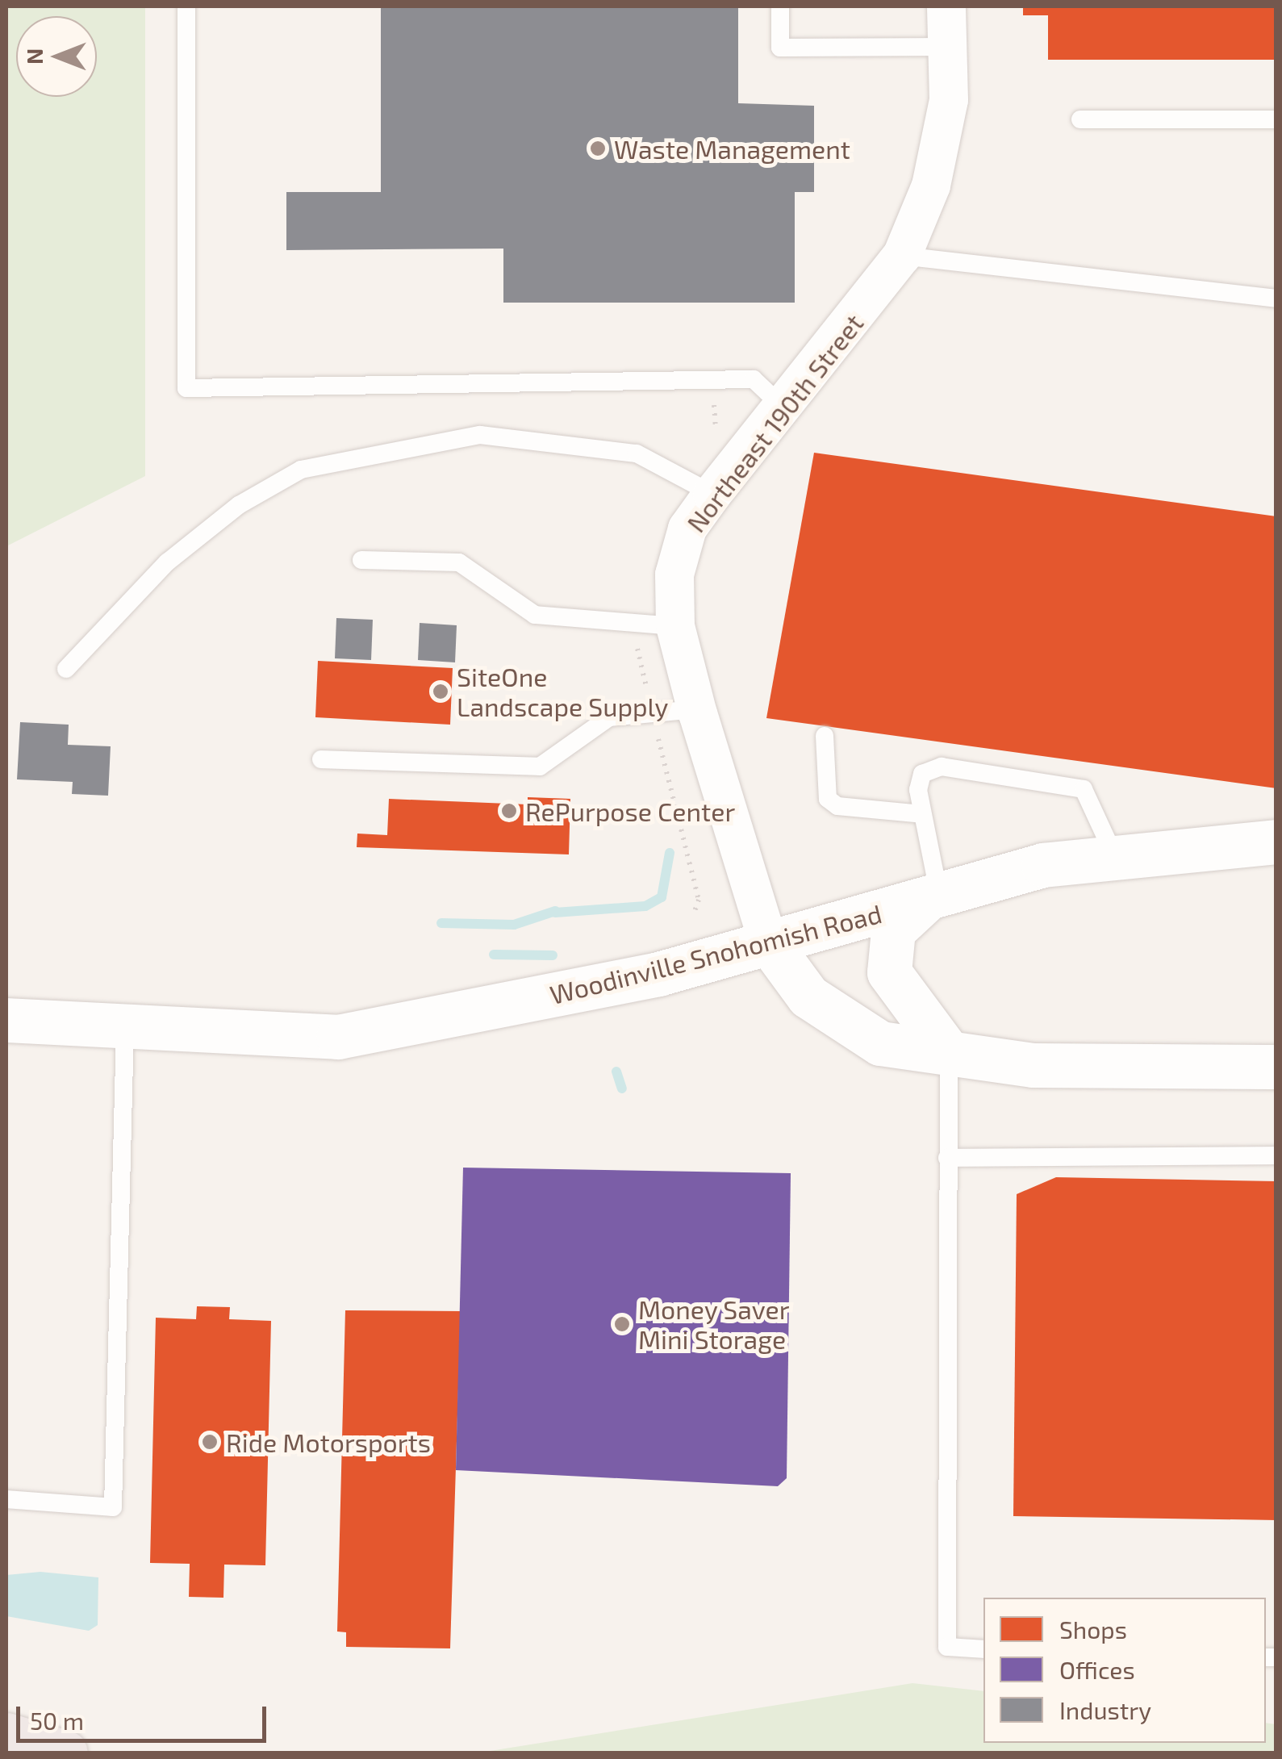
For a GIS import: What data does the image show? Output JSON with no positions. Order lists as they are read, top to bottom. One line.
{"streets":{"main road":["Woodinville Snohomish Road"],"street":["Northeast 190th Street"]},"crossings":[["Northeast 190th Street","Woodinville Snohomish Road"]],"places":["Waste Management","SiteOne Landscape Supply","RePurpose Center","Money Saver Mini Storage","Ride Motorsports"],"legend":["Shops","Offices","Industry"],"scale_bar":"50 m","north":"left"}
